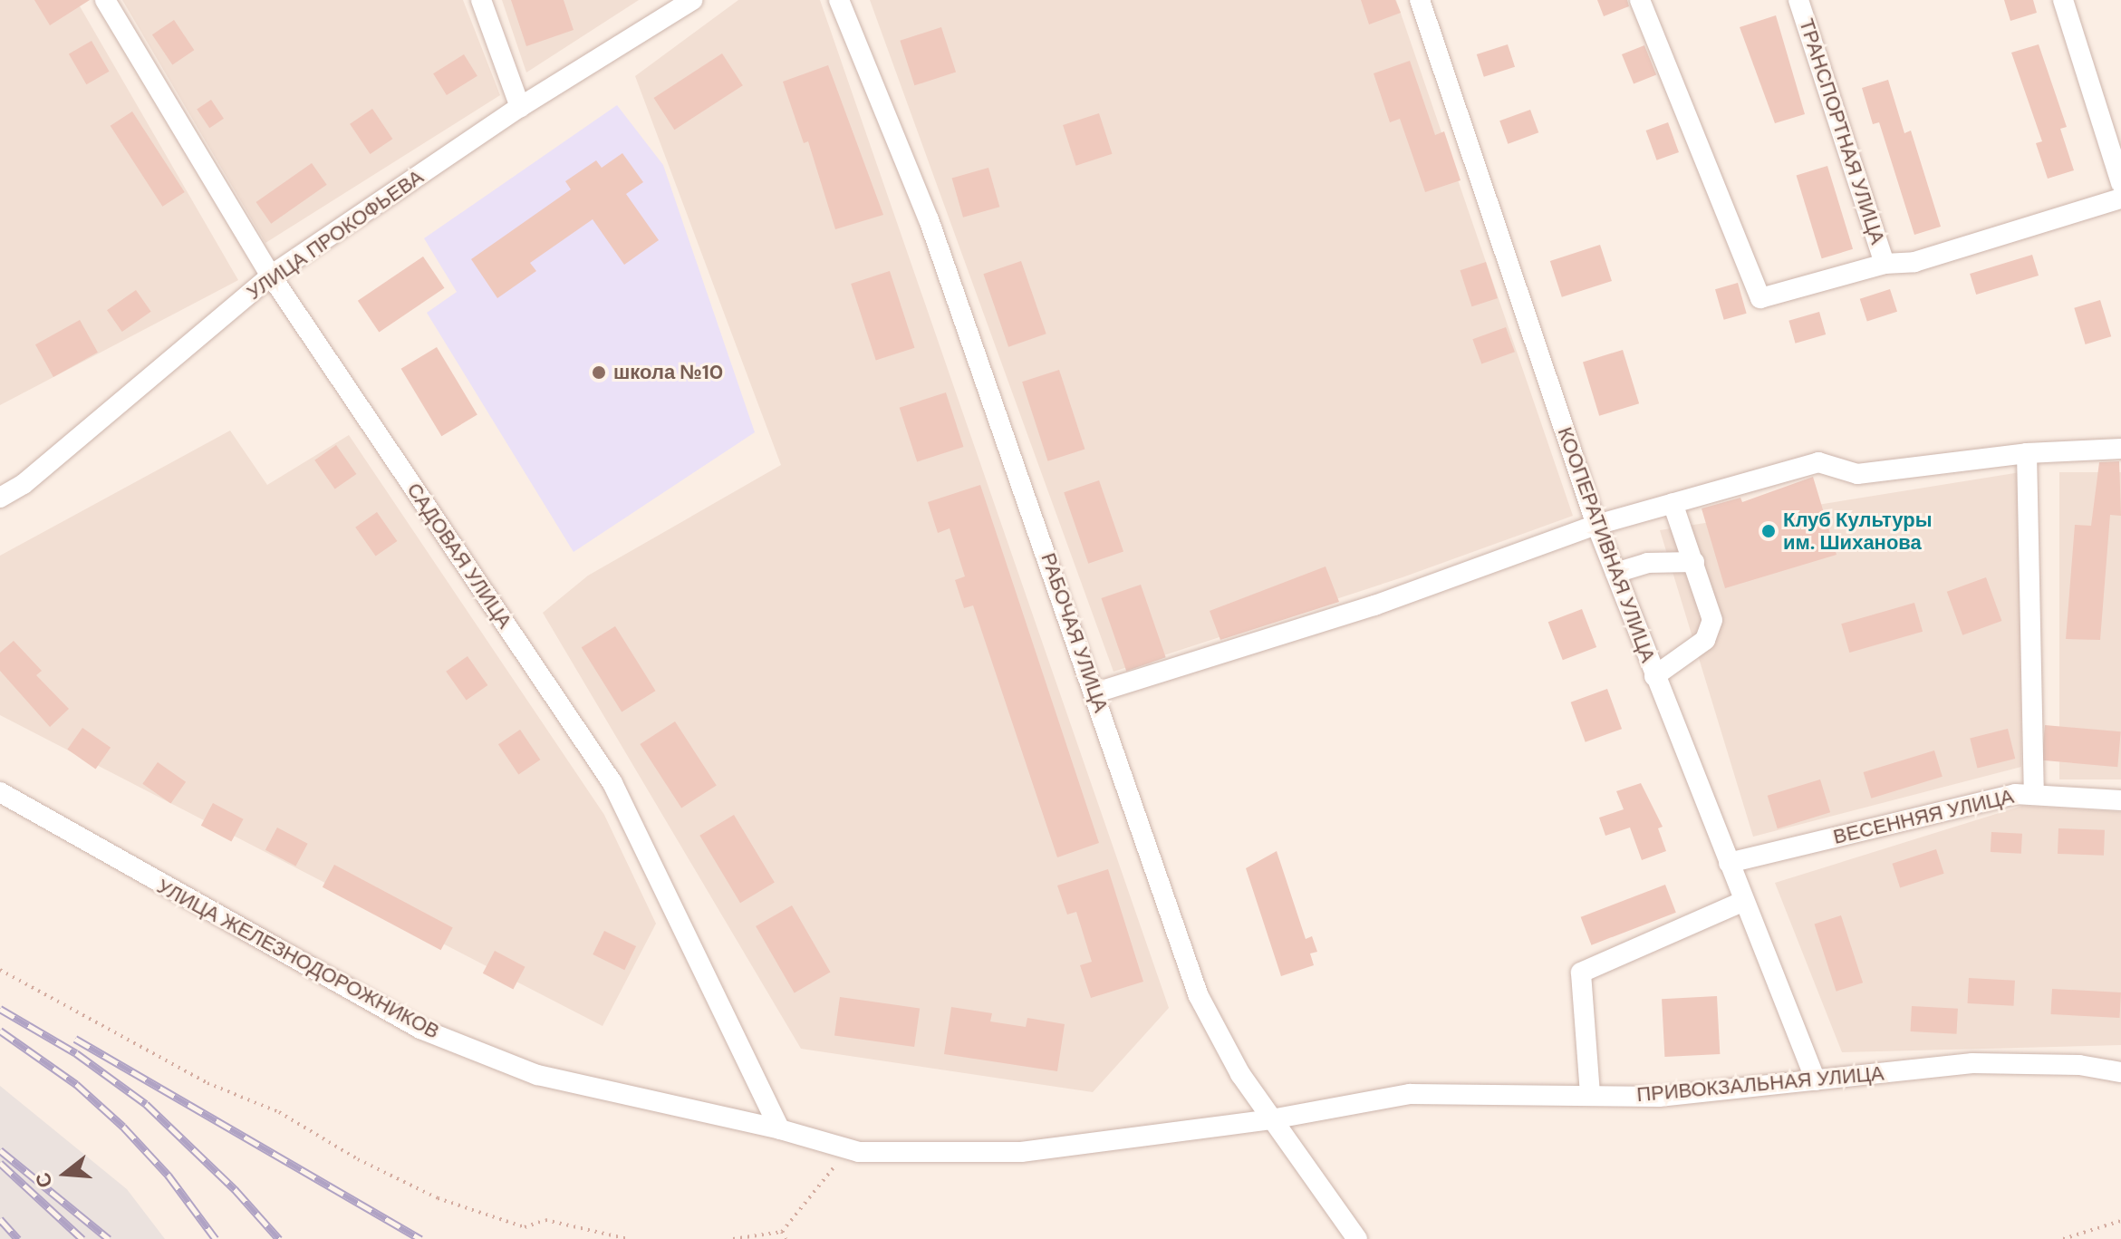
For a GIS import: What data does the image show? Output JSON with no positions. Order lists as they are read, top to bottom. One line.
{"streets":{"street":["ТРАНСПОРТНАЯ УЛИЦА","УЛИЦА ПРОКОФЬЕВА","КООПЕРАТИВНАЯ УЛИЦА","САДОВАЯ УЛИЦА","РАБОЧАЯ УЛИЦА","ВЕСЕННЯЯ УЛИЦА","УЛИЦА ЖЕЛЕЗНОДОРОЖНИКОВ","ПРИВОКЗАЛЬНАЯ УЛИЦА"]},"crossings":[["УЛИЦА ПРОКОФЬЕВА","САДОВАЯ УЛИЦА"],["КООПЕРАТИВНАЯ УЛИЦА","ВЕСЕННЯЯ УЛИЦА"],["КООПЕРАТИВНАЯ УЛИЦА","ПРИВОКЗАЛЬНАЯ УЛИЦА"],["САДОВАЯ УЛИЦА","УЛИЦА ЖЕЛЕЗНОДОРОЖНИКОВ"],["РАБОЧАЯ УЛИЦА","ПРИВОКЗАЛЬНАЯ УЛИЦА"],["УЛИЦА ЖЕЛЕЗНОДОРОЖНИКОВ","ПРИВОКЗАЛЬНАЯ УЛИЦА"]],"places":["школа №10","Клуб Культуры им. Шиханова"],"north":"left"}
